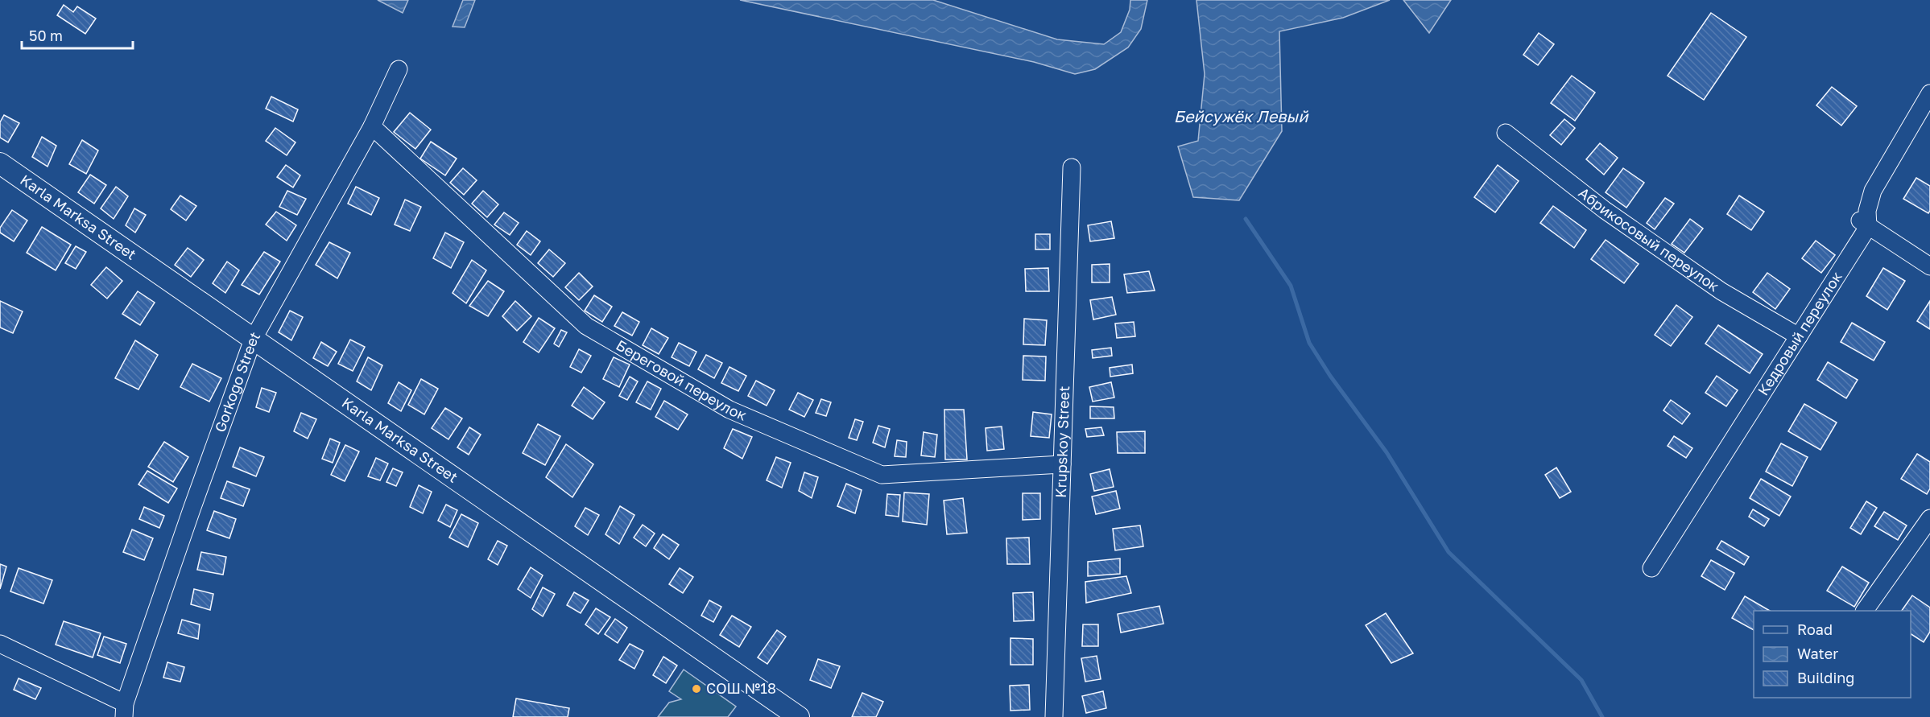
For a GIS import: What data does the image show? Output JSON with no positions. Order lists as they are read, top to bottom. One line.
{"streets":{"main road":["Karla Marksa Street"],"street":["Абрикосовый переулок","Кедровый переулок","Береговой переулок","Gorkogo Street","Krupskoy Street"]},"crossings":[["Karla Marksa Street","Gorkogo Street"],["Абрикосовый переулок","Кедровый переулок"],["Береговой переулок","Gorkogo Street"],["Береговой переулок","Krupskoy Street"]],"water":["Бейсужёк Левый"],"places":["СОШ №18"],"legend":["Road","Water","Building"],"scale_bar":"50 m"}
